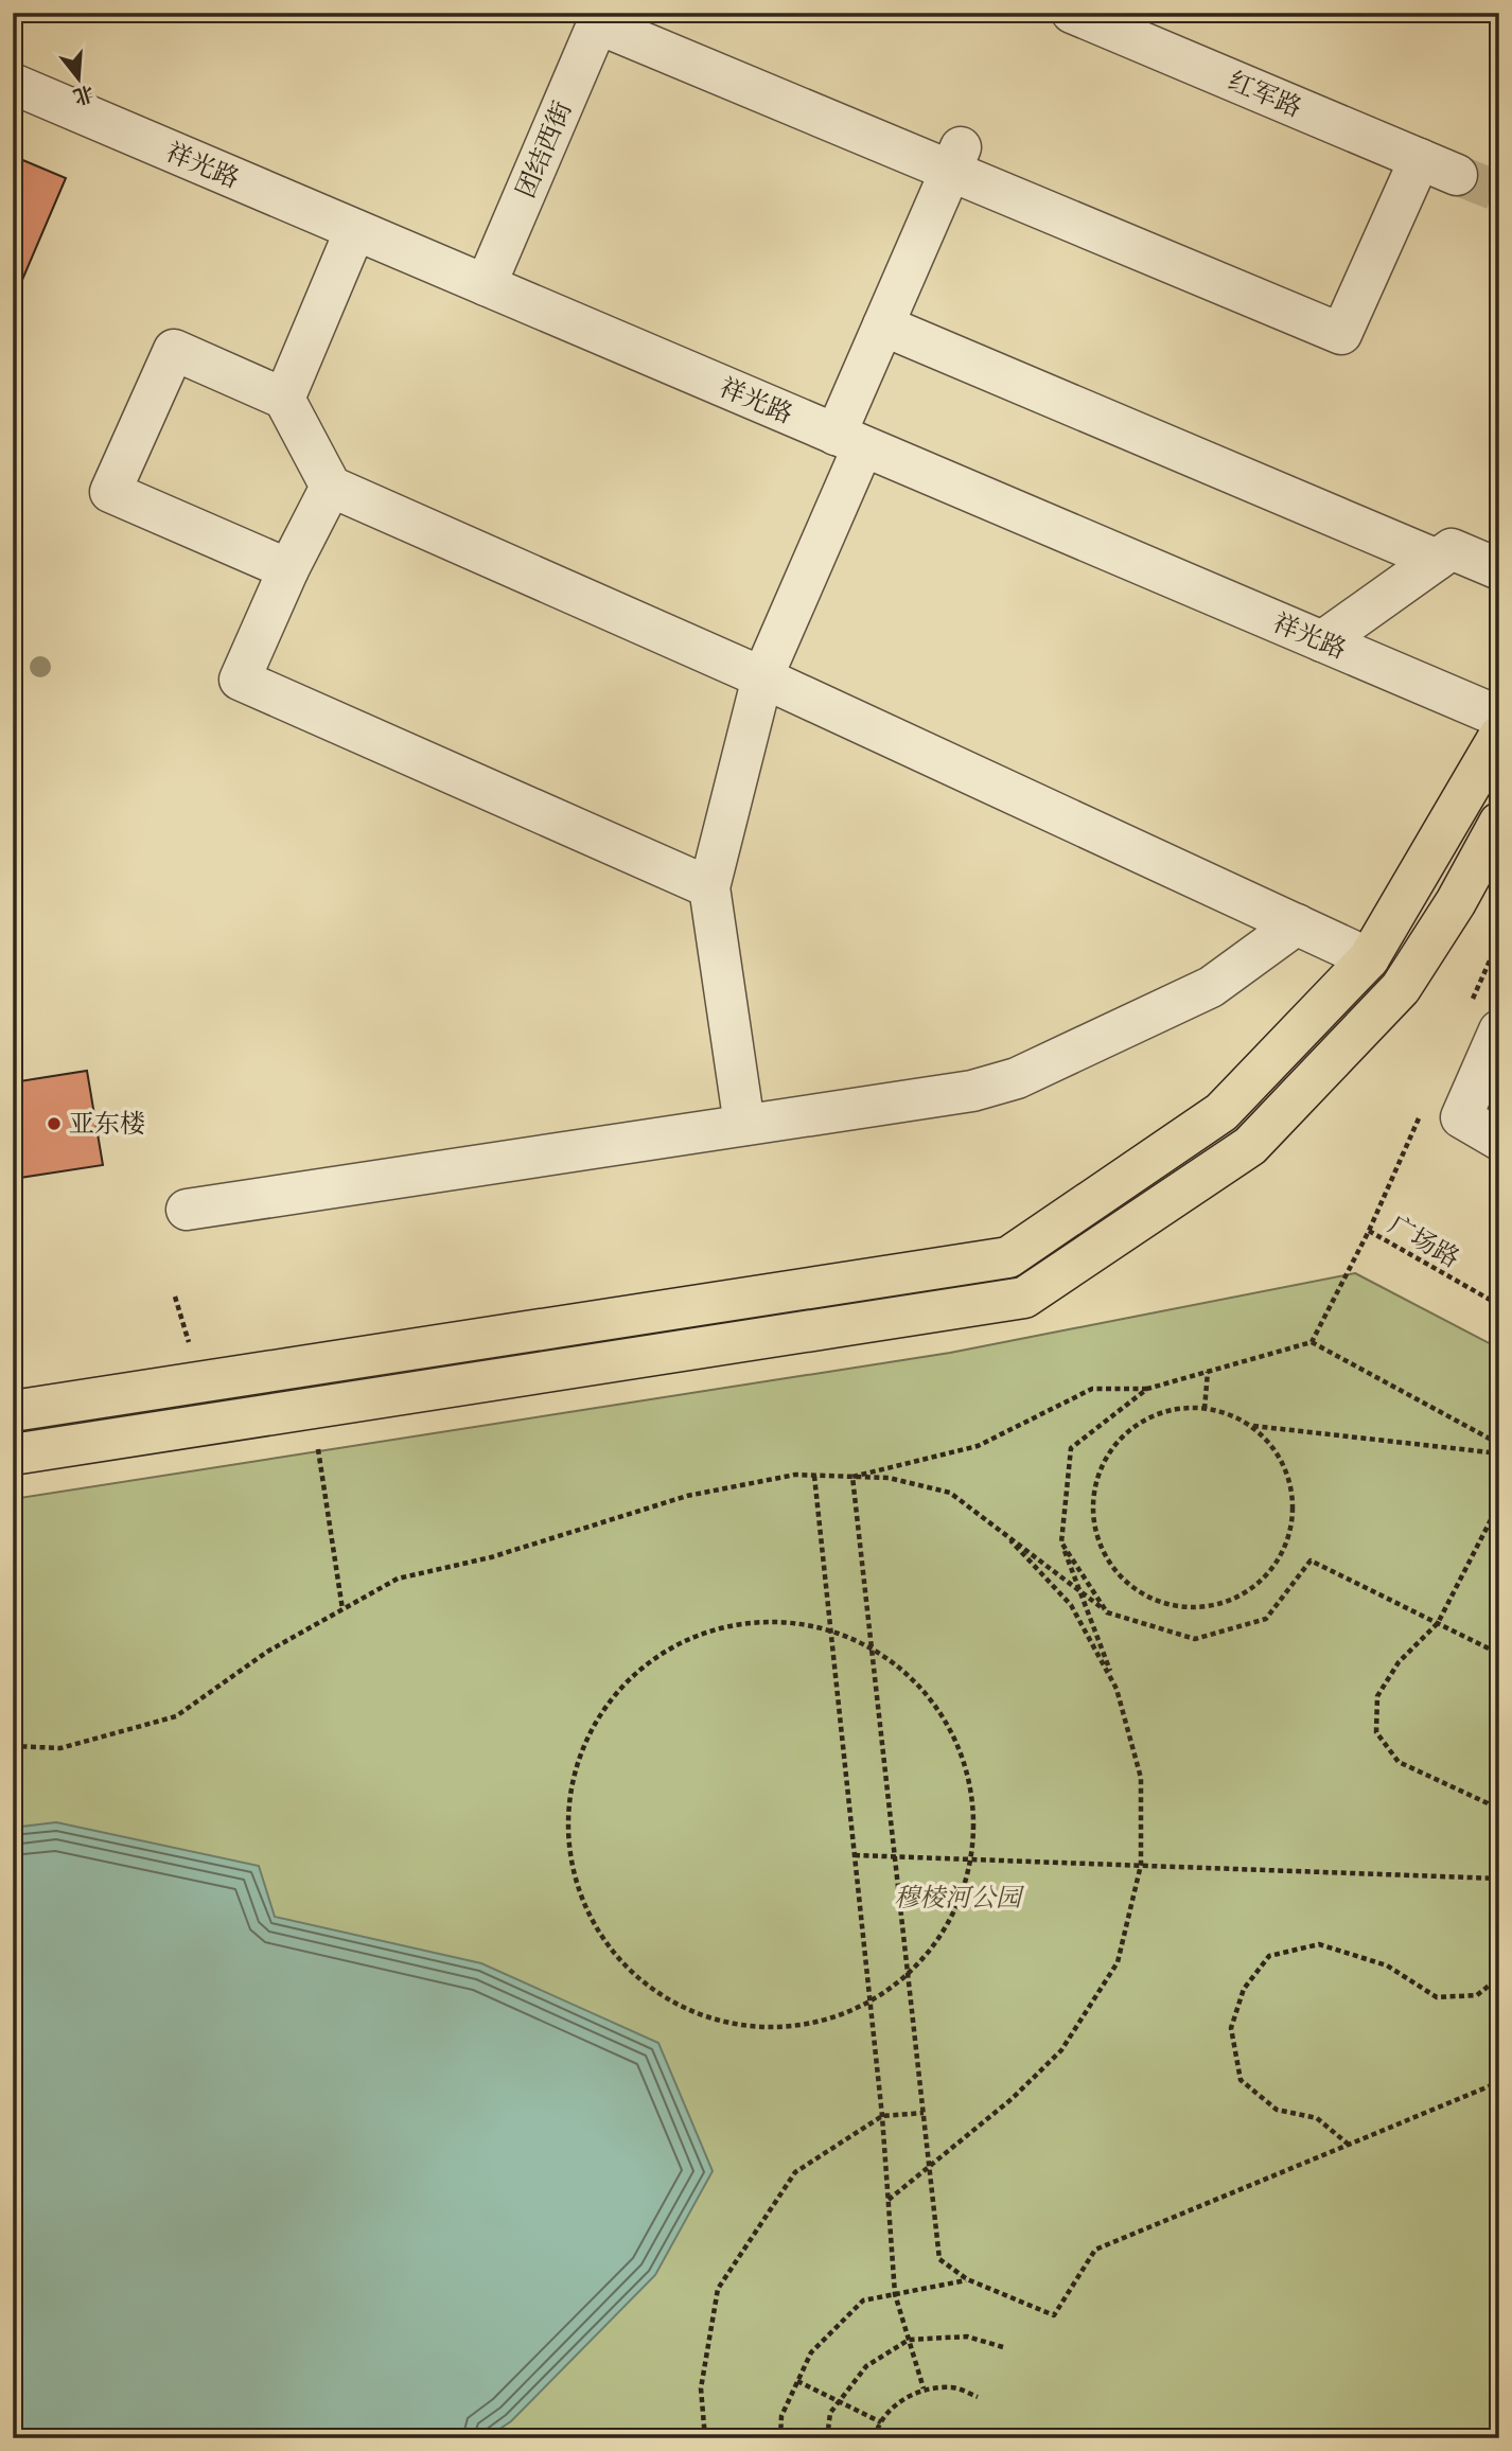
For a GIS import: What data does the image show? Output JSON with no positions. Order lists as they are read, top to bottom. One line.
{"streets":{"street":["红军路","团结西街","祥光路"],"path":["广场路"]},"crossings":[["团结西街","祥光路"]],"parks":["穆棱河公园"],"places":["亚东楼"],"north":"bottom"}
